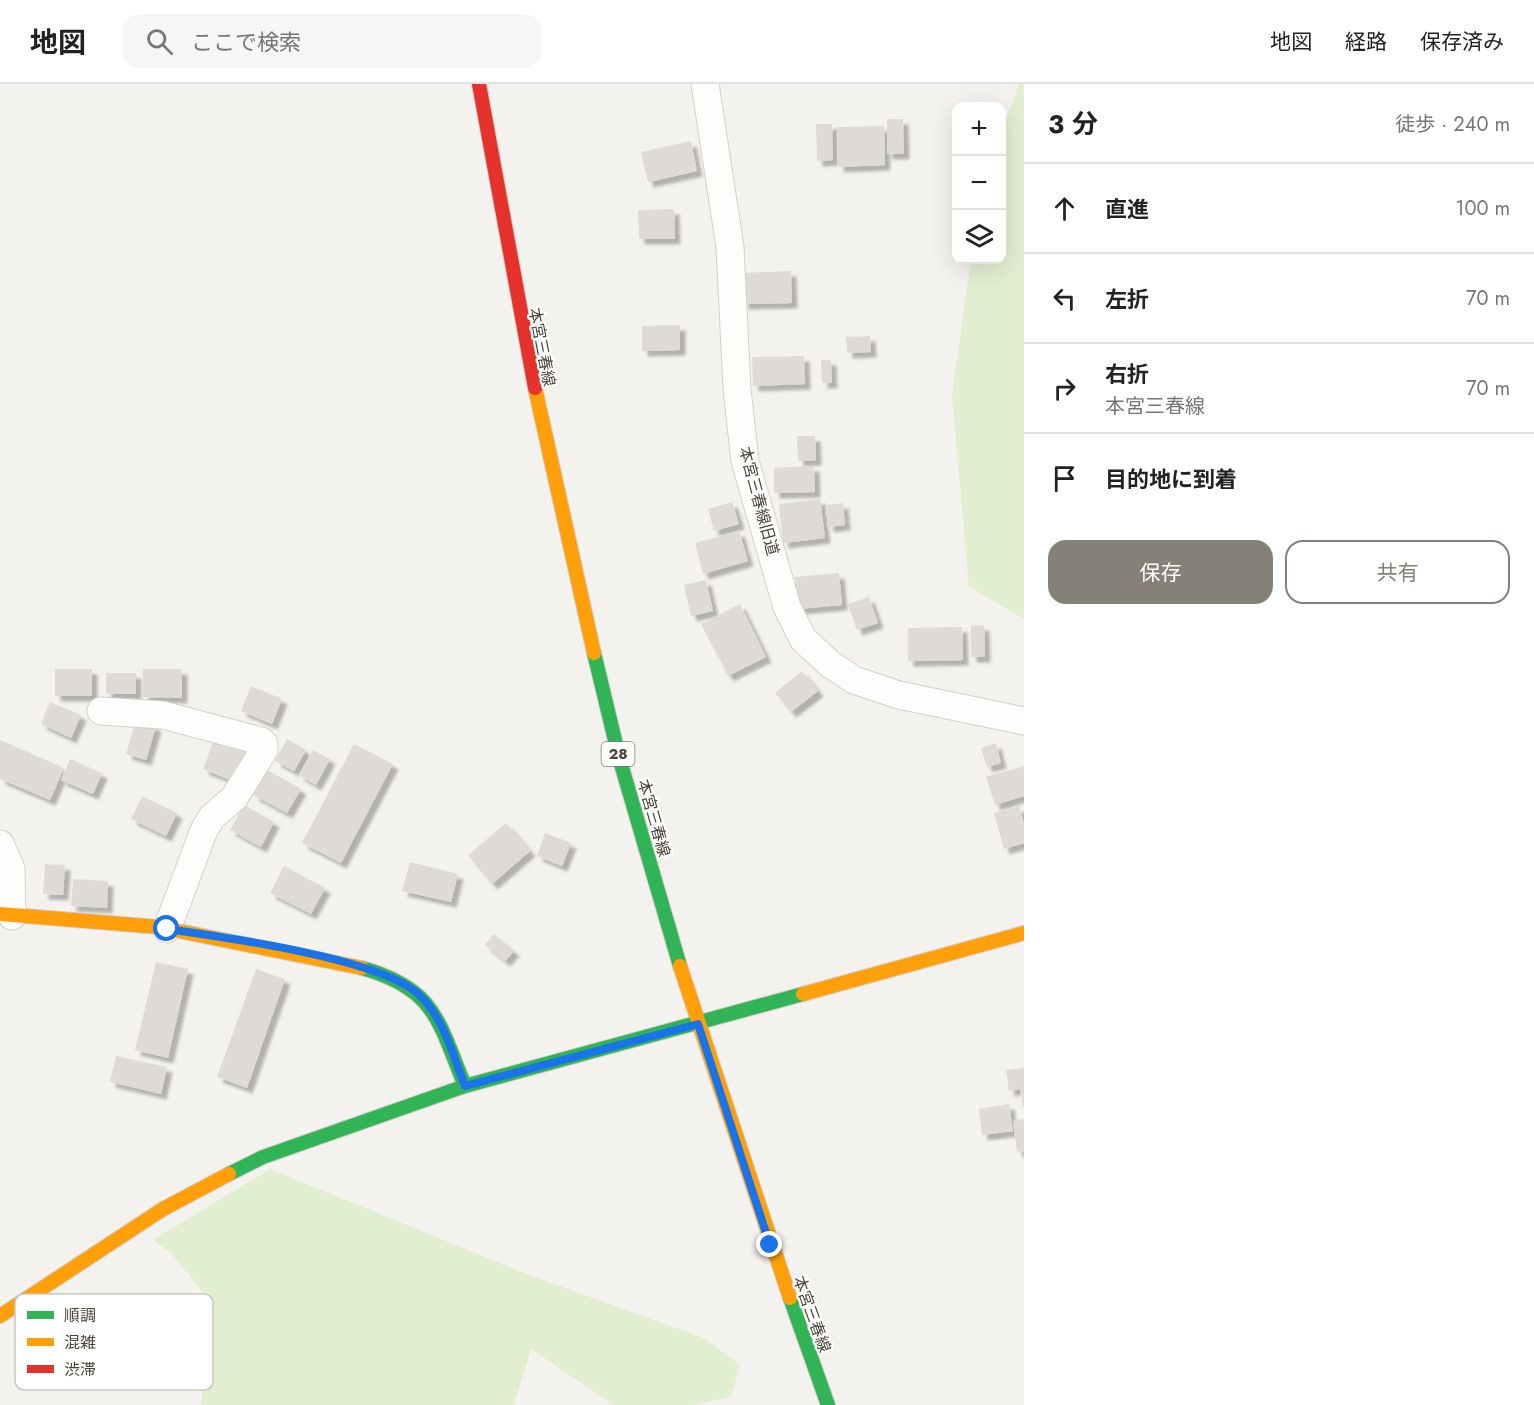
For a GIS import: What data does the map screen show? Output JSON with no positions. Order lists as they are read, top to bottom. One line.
{"streets":{"street":["本宮三春線","本宮三春線旧道","28"]},"legend":["順調","混雑","渋滞"],"page":{"header":"地図","search":"ここで検索","nav":["地図","経路","保存済み"],"heading":["3 分","徒歩 · 240 m"],"map_buttons":["+","−"],"list":[["直進","100 m"],["左折","70 m"],["右折","本宮三春線","70 m"],"目的地に到着"],"buttons":["保存","共有"]}}
